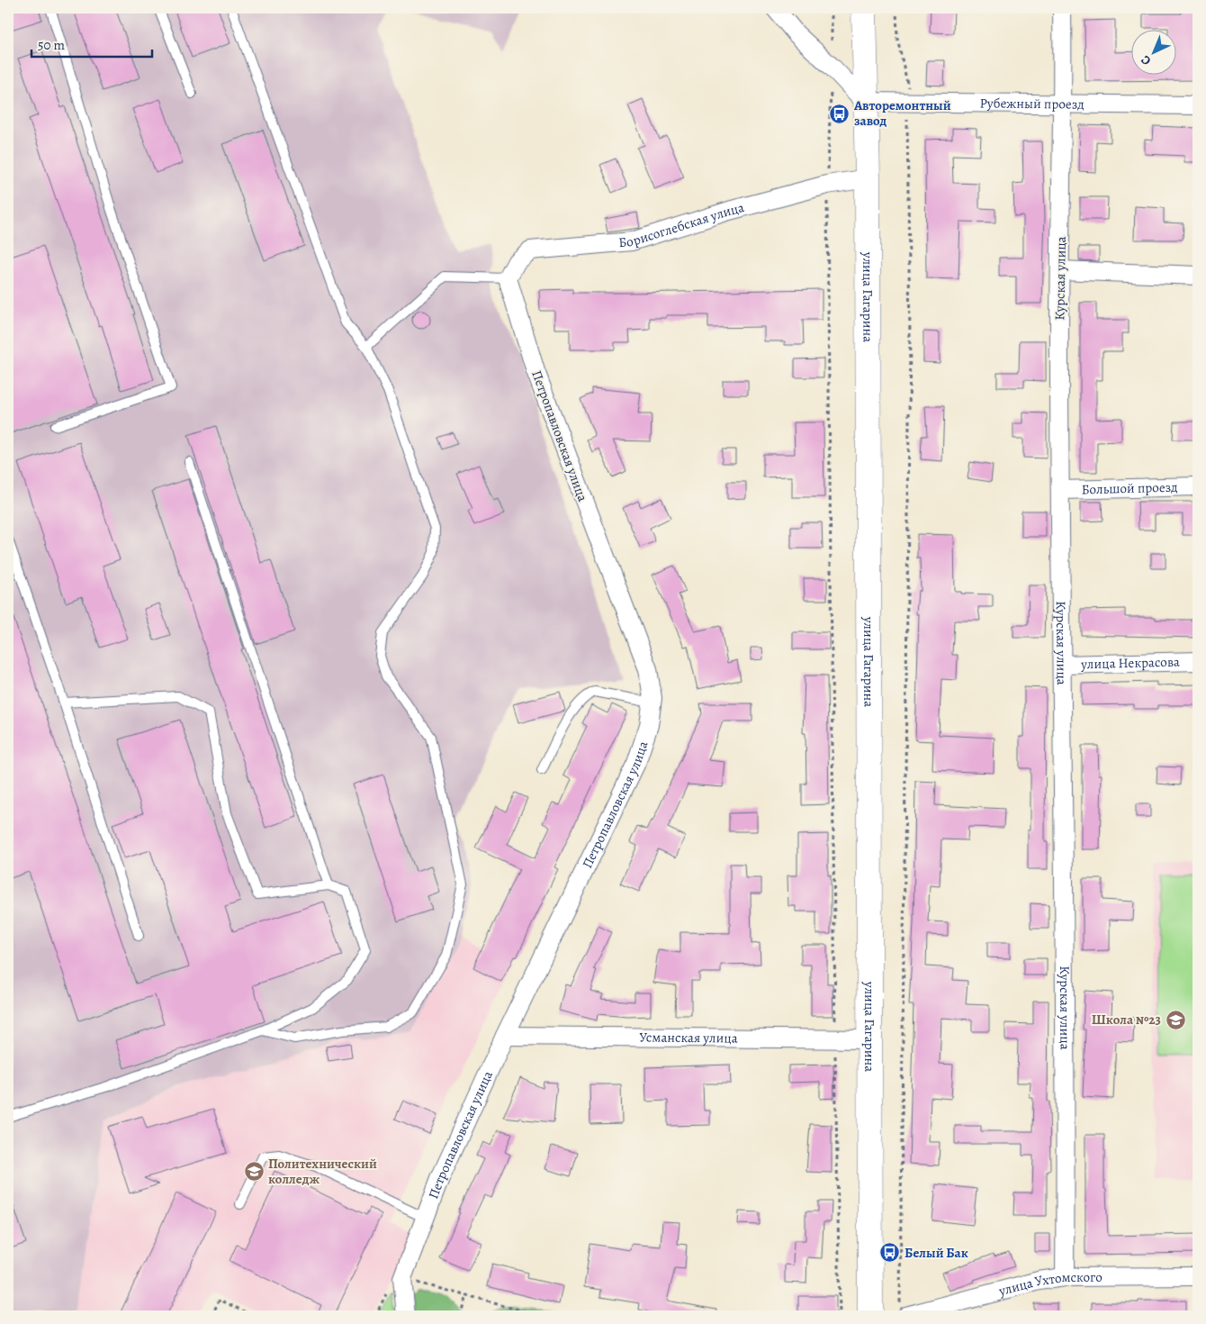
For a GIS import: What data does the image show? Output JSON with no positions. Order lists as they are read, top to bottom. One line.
{"streets":{"main road":["улица Гагарина"],"street":["Рубежный проезд","Борисоглебская улица","Курская улица","Петропавловская улица","Большой проезд","улица Некрасова","Усманская улица","улица Ухтомского"]},"crossings":[["Рубежный проезд","Курская улица"],["Рубежный проезд","улица Гагарина"],["Борисоглебская улица","улица Гагарина"],["Борисоглебская улица","Петропавловская улица"],["Курская улица","Большой проезд"],["Курская улица","улица Некрасова"],["Курская улица","улица Ухтомского"],["улица Гагарина","Усманская улица"],["Петропавловская улица","Усманская улица"]],"places":{"bus stop":["Авторемонтный завод","Белый Бак"],"school or university":["Школа №23","Политехнический колледж"]},"scale_bar":"50 m","north":"bottom left"}
